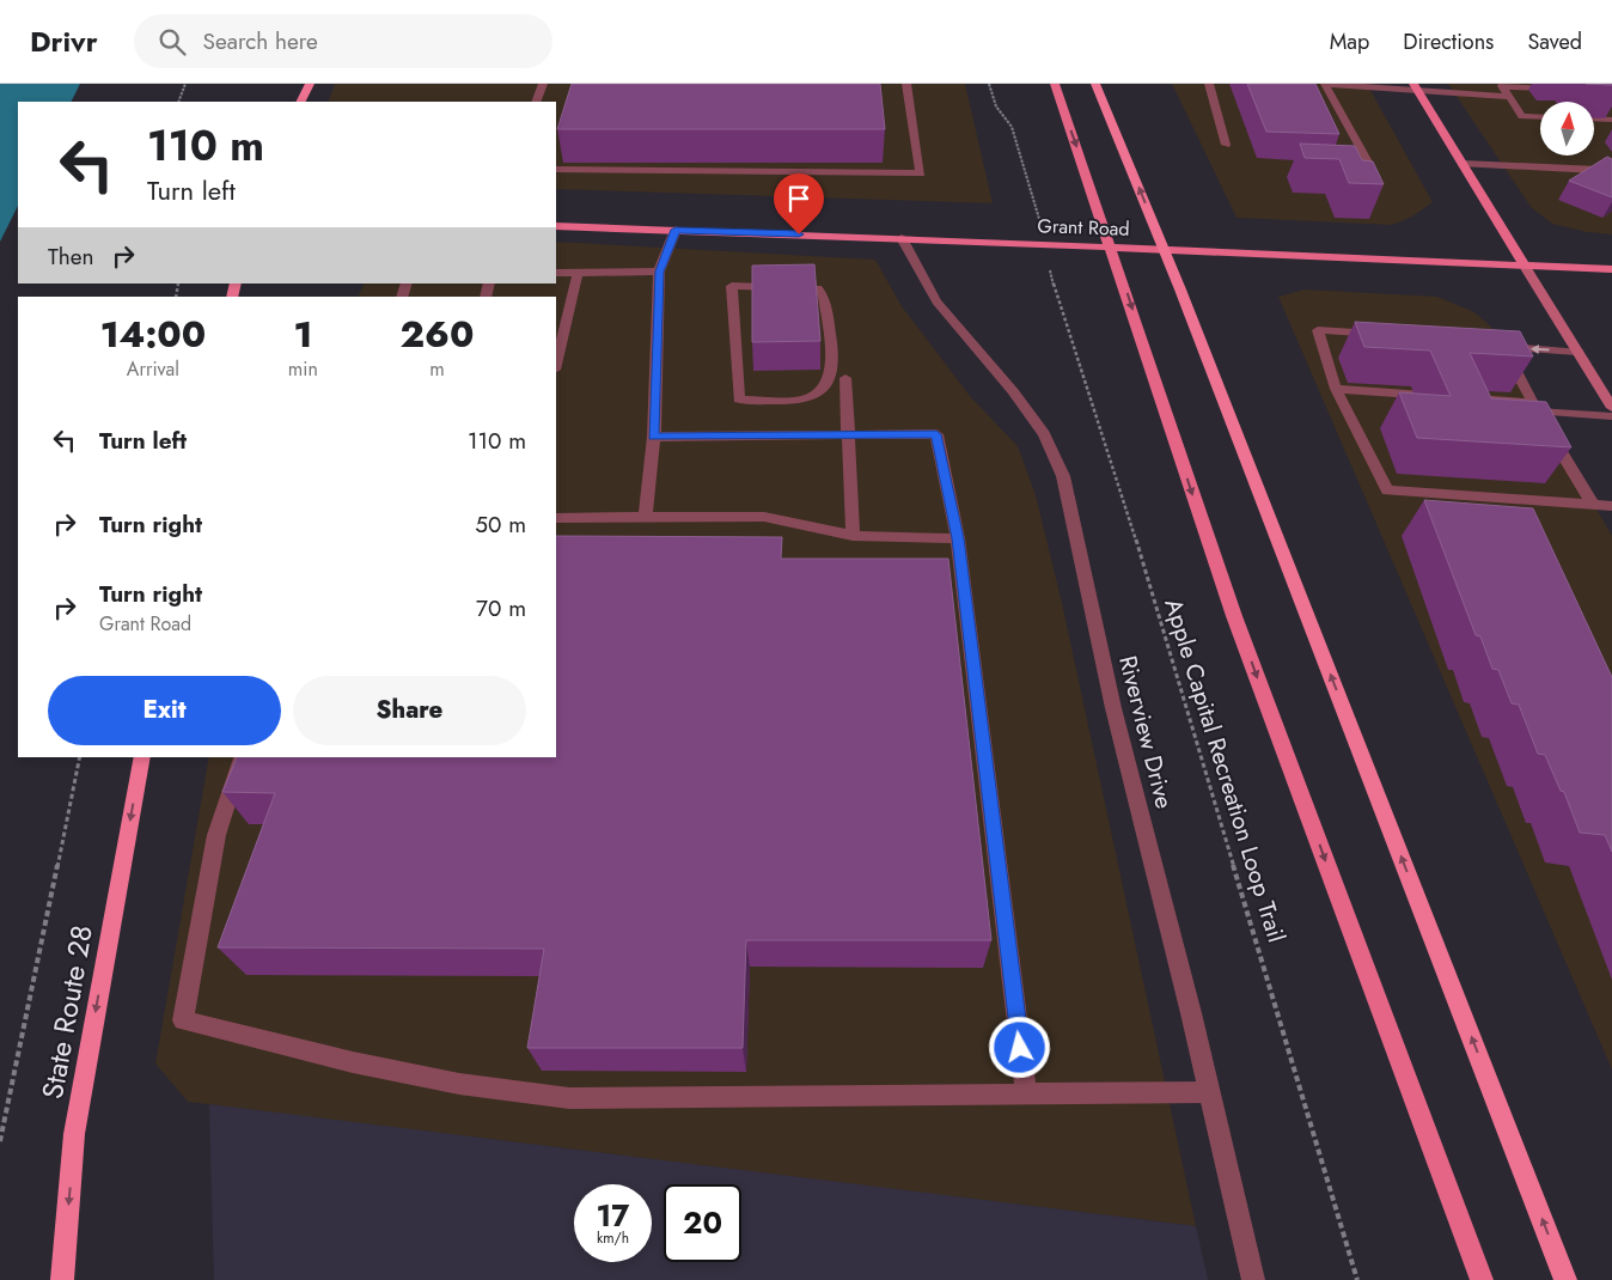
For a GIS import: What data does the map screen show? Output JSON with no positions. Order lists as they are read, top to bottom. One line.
{"streets":{"highway":["State Route 28"],"main road":["Grant Road"],"street":["Riverview Drive"],"path":["Apple Capital Recreation Loop Trail"]},"crossings":[["Grant Road","Riverview Drive"]],"one_way":["State Route 28"],"north":"top","page":{"header":"Drivr","search":"Search here","nav":["Map","Directions","Saved"],"turn":["110 m","Turn left"],"then":"Then","eta":["14:00","Arrival","1","min","260","m"],"list":[{"name":"Turn left","value":"110 m"},{"name":"Turn right","value":"50 m"},{"name":"Turn right","note":"Grant Road","value":"70 m"}],"buttons":["Exit","Share"],"speed":"17 km/h","limit":"20"}}
